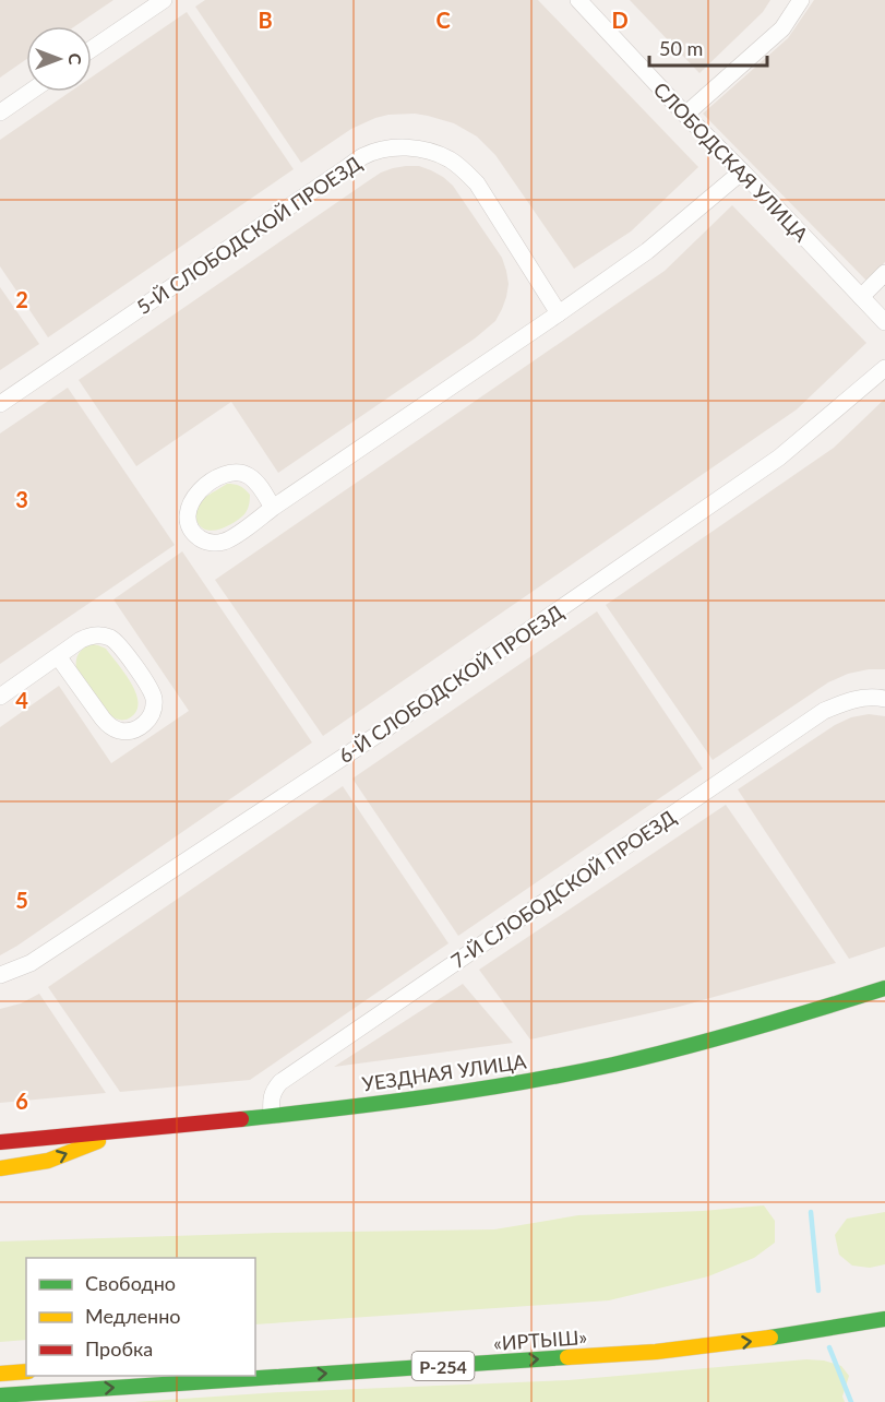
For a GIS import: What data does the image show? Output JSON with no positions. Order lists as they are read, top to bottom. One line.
{"streets":{"main road":["УЕЗДНАЯ УЛИЦА","«ИРТЫШ»","Р-254"],"street":["СЛОБОДСКАЯ УЛИЦА","5-Й СЛОБОДСКОЙ ПРОЕЗД","6-Й СЛОБОДСКОЙ ПРОЕЗД","7-Й СЛОБОДСКОЙ ПРОЕЗД"]},"crossings":[["7-Й СЛОБОДСКОЙ ПРОЕЗД","УЕЗДНАЯ УЛИЦА"]],"one_way":["«ИРТЫШ»"],"legend":["Свободно","Медленно","Пробка"],"scale_bar":"50 m","north":"right","grid":{"columns":["B","C","D"],"rows":["2","3","4","5","6"]}}
